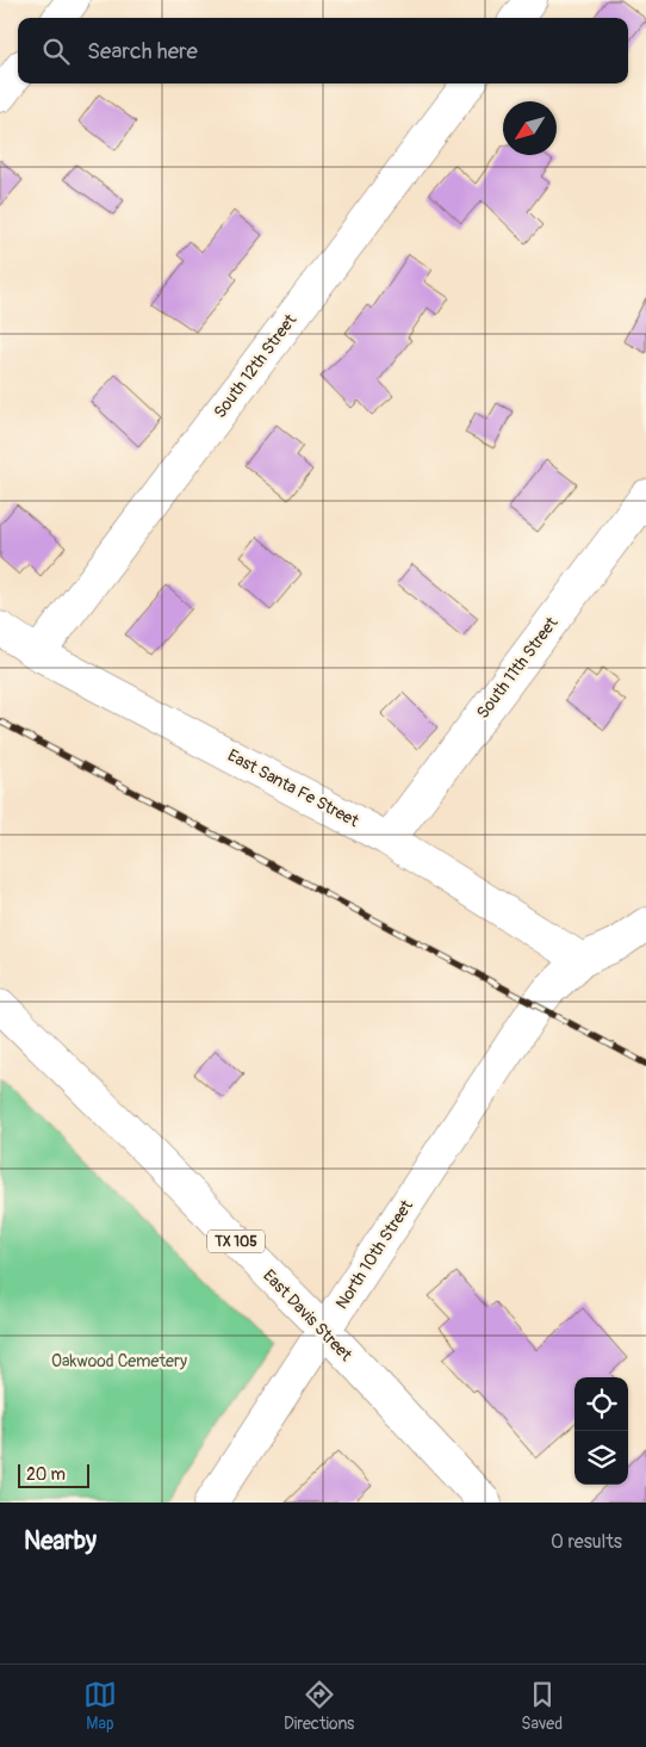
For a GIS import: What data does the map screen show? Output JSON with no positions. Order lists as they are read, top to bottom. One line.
{"streets":{"street":["South 12th Street","South 11th Street","East Santa Fe Street","TX 105","North 10th Street","East Davis Street"]},"crossings":[["South 12th Street","East Santa Fe Street"],["South 11th Street","East Santa Fe Street"],["East Santa Fe Street","North 10th Street"],["North 10th Street","East Davis Street"]],"parks":["Oakwood Cemetery"],"scale_bar":"20 m","north":"bottom left","page":{"search":"Search here","scale":"20 m","heading":["Nearby","0 results"],"nav":["Map","Directions","Saved"]}}
